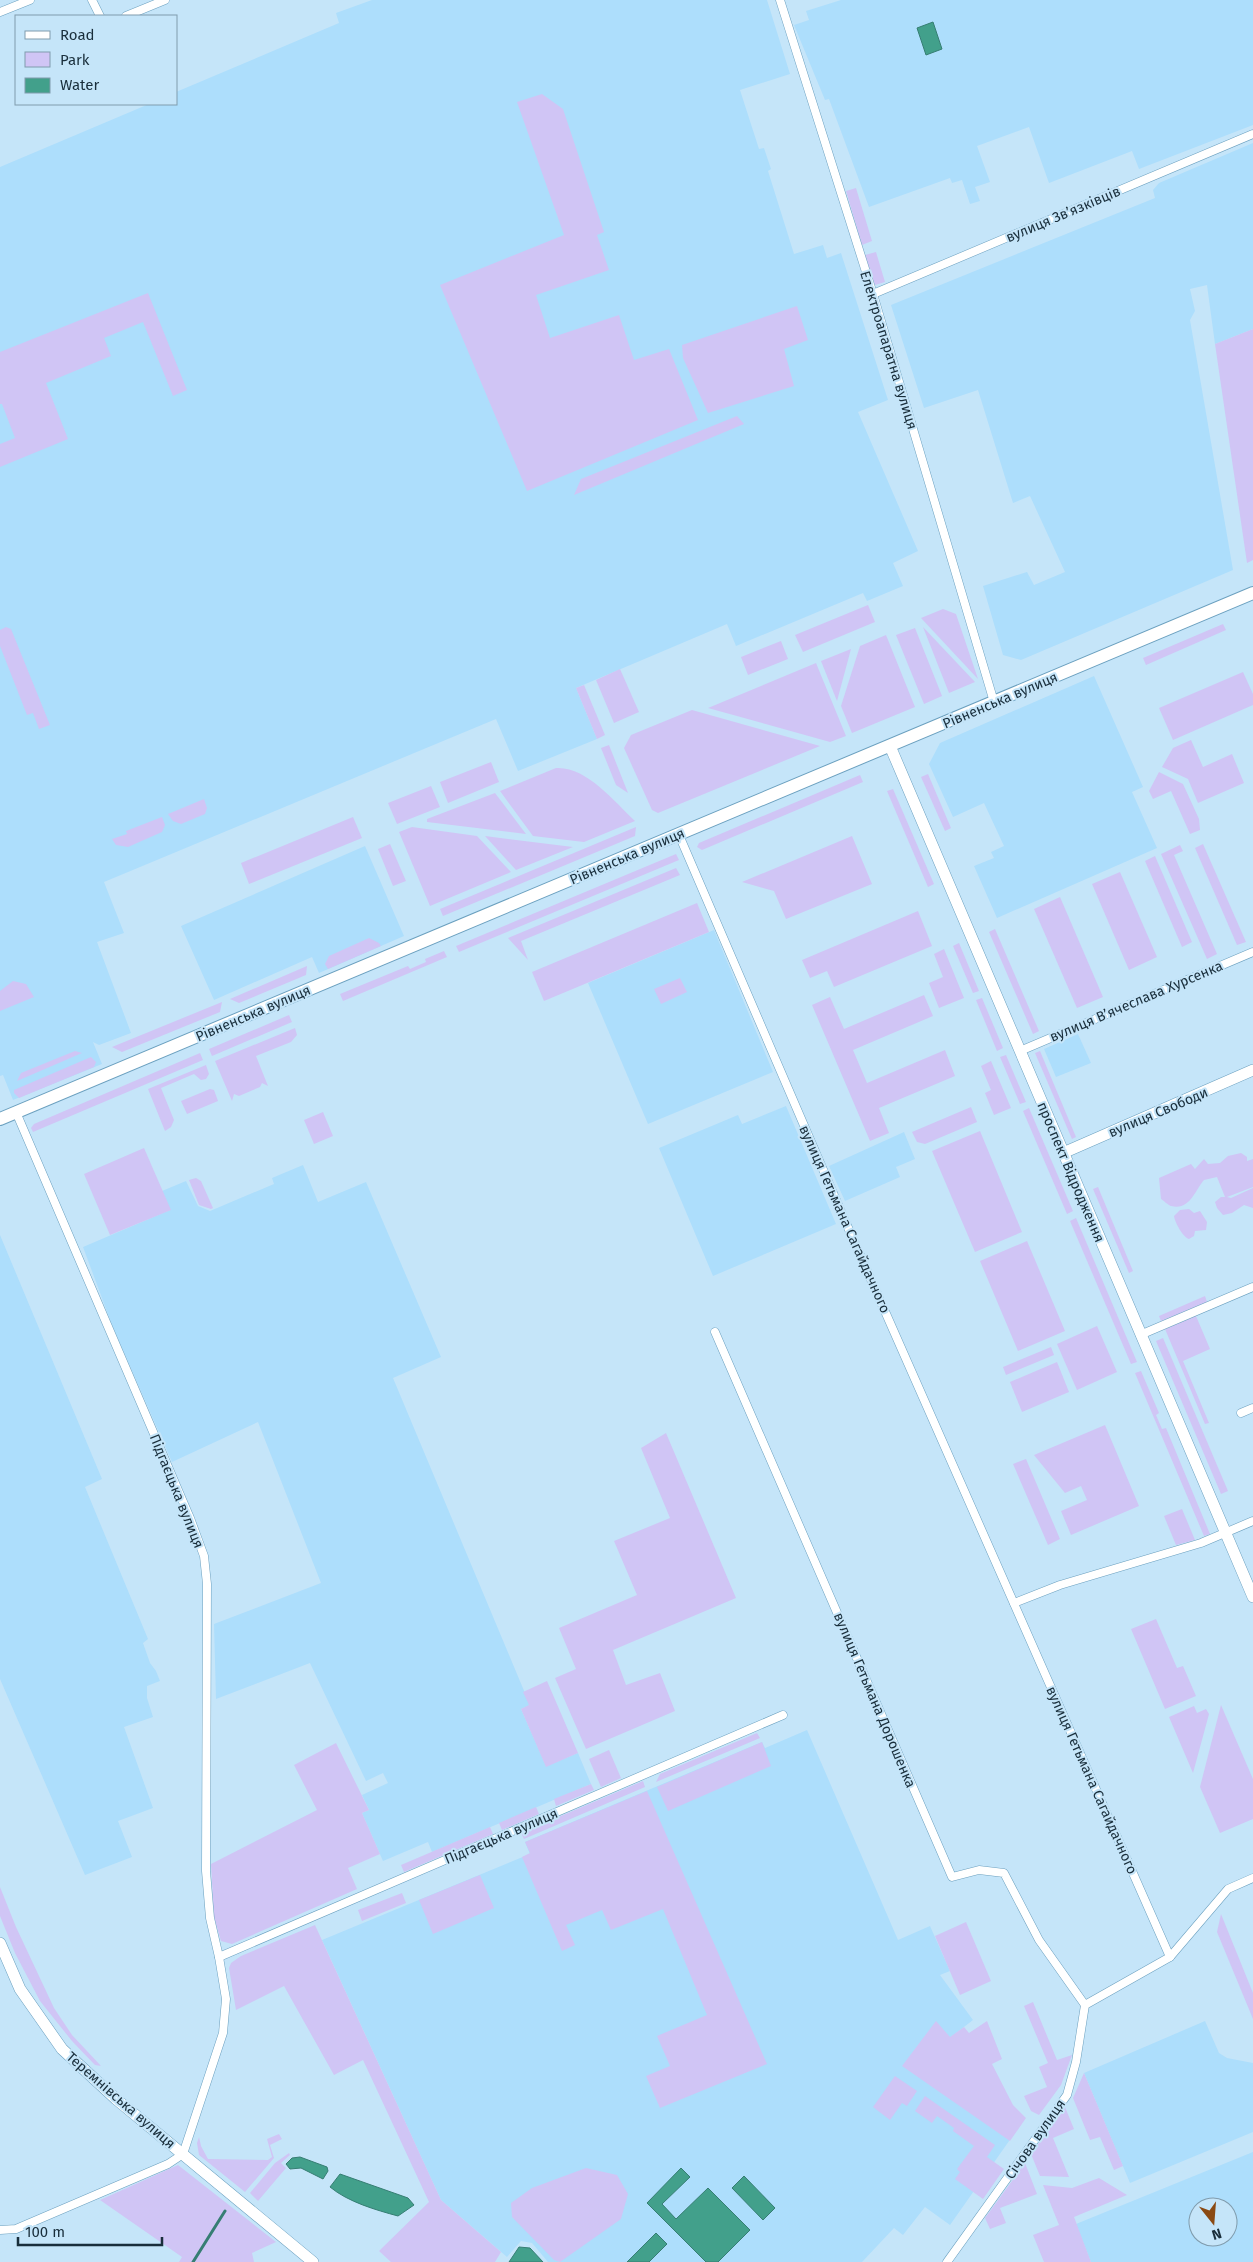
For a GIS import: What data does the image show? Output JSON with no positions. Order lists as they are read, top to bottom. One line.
{"streets":{"main road":["Рівненська вулиця","вулиця Свободи","проспект Відродження","Теремнівська вулиця"],"street":["вулиця Звʼязківців","Електроапаратна вулиця","вулиця Вʼячеслава Хурсенка","вулиця Гетьмана Сагайдачного","Підгаєцька вулиця","вулиця Гетьмана Дорошенка","Січова вулиця"]},"crossings":[["вулиця Звʼязківців","Електроапаратна вулиця"],["Електроапаратна вулиця","Рівненська вулиця"],["Рівненська вулиця","проспект Відродження"],["Рівненська вулиця","вулиця Гетьмана Сагайдачного"],["Рівненська вулиця","Підгаєцька вулиця"],["вулиця Вʼячеслава Хурсенка","проспект Відродження"],["вулиця Свободи","проспект Відродження"],["Підгаєцька вулиця","Теремнівська вулиця"],["вулиця Гетьмана Дорошенка","Січова вулиця"]],"legend":["Road","Park","Water"],"scale_bar":"100 m","north":"bottom"}
